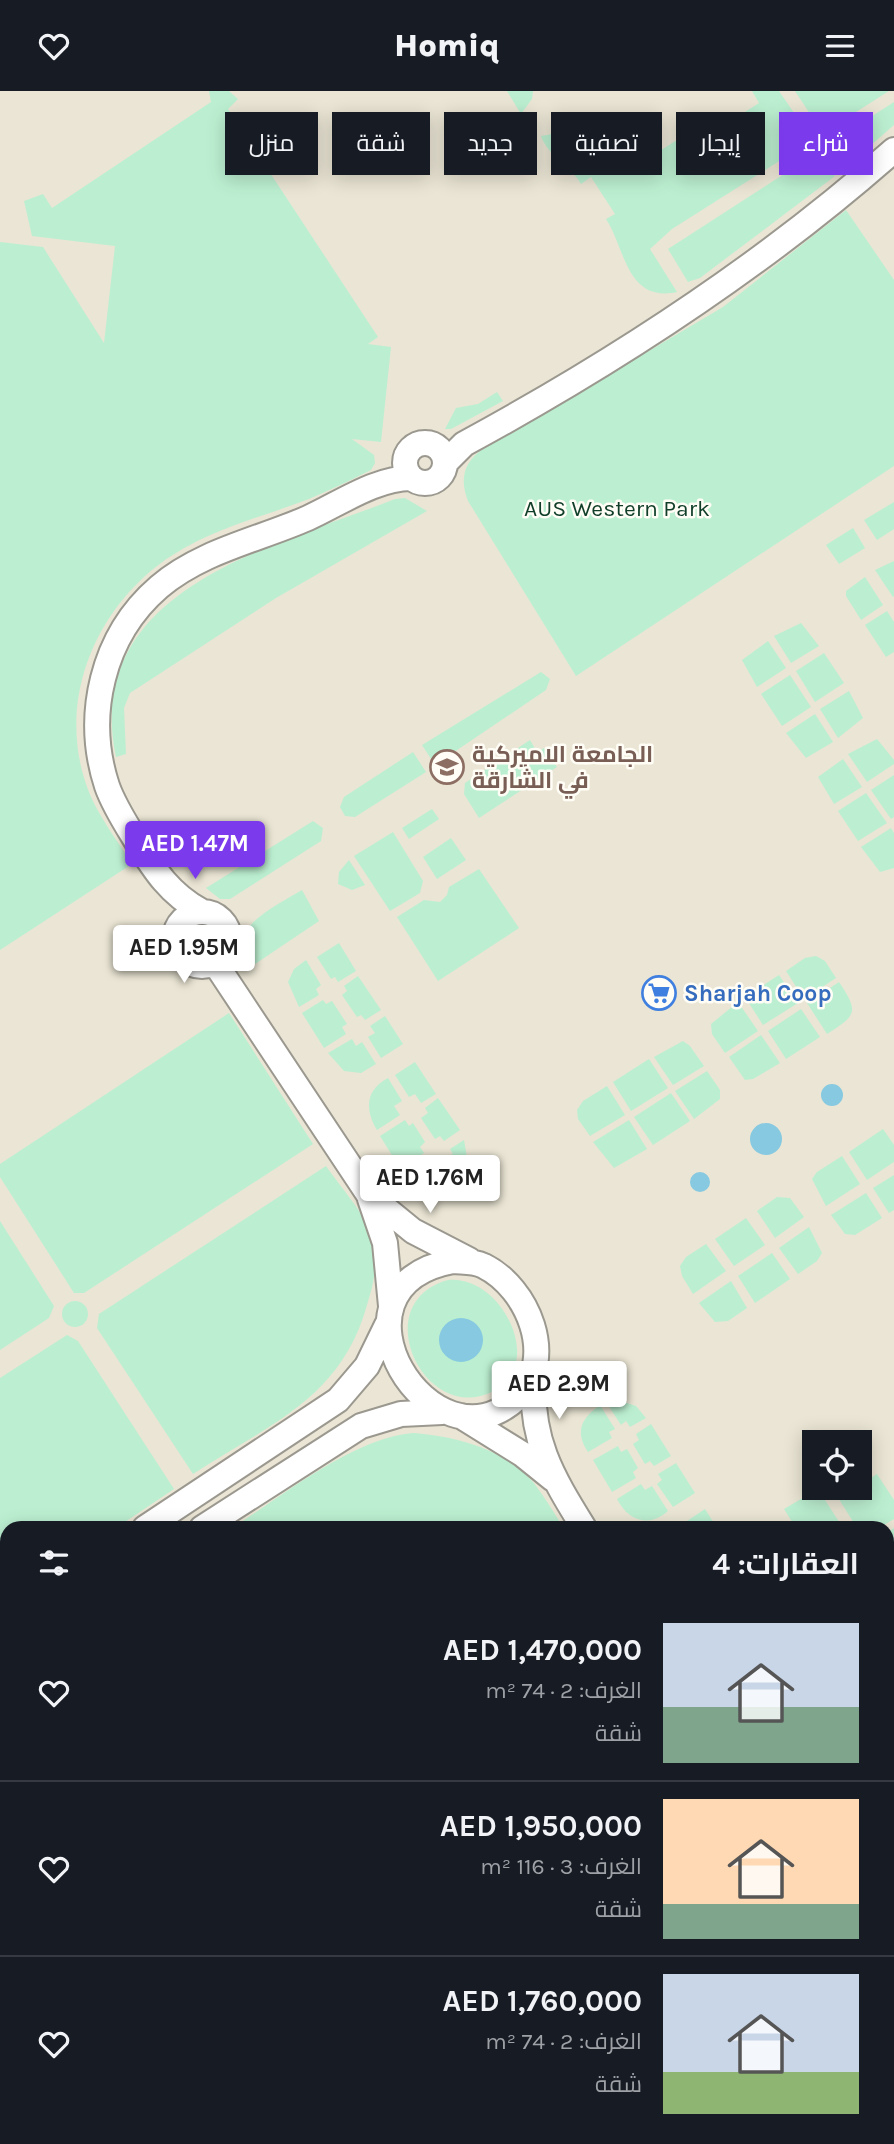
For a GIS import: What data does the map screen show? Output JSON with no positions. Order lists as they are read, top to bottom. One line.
{"parks":["AUS Western Park"],"places":{"school or university":["الجامعة الاميركية في الشارقة"],"supermarket":["Sharjah Coop"]},"page":{"header":"Homiq","chip":["شراء","إيجار","تصفية","جديد","شقة","منزل"],"price":["AED 1.47M","AED 1.95M","AED 1.76M","AED 2.9M"],"heading":"العقارات: 4","list":[{"name":"AED 1,470,000","note":"الغرف: 2 · 74 m² · شقة"},{"name":"AED 1,950,000","note":"الغرف: 3 · 116 m² · شقة"},{"name":"AED 1,760,000","note":"الغرف: 2 · 74 m² · شقة"}]}}
